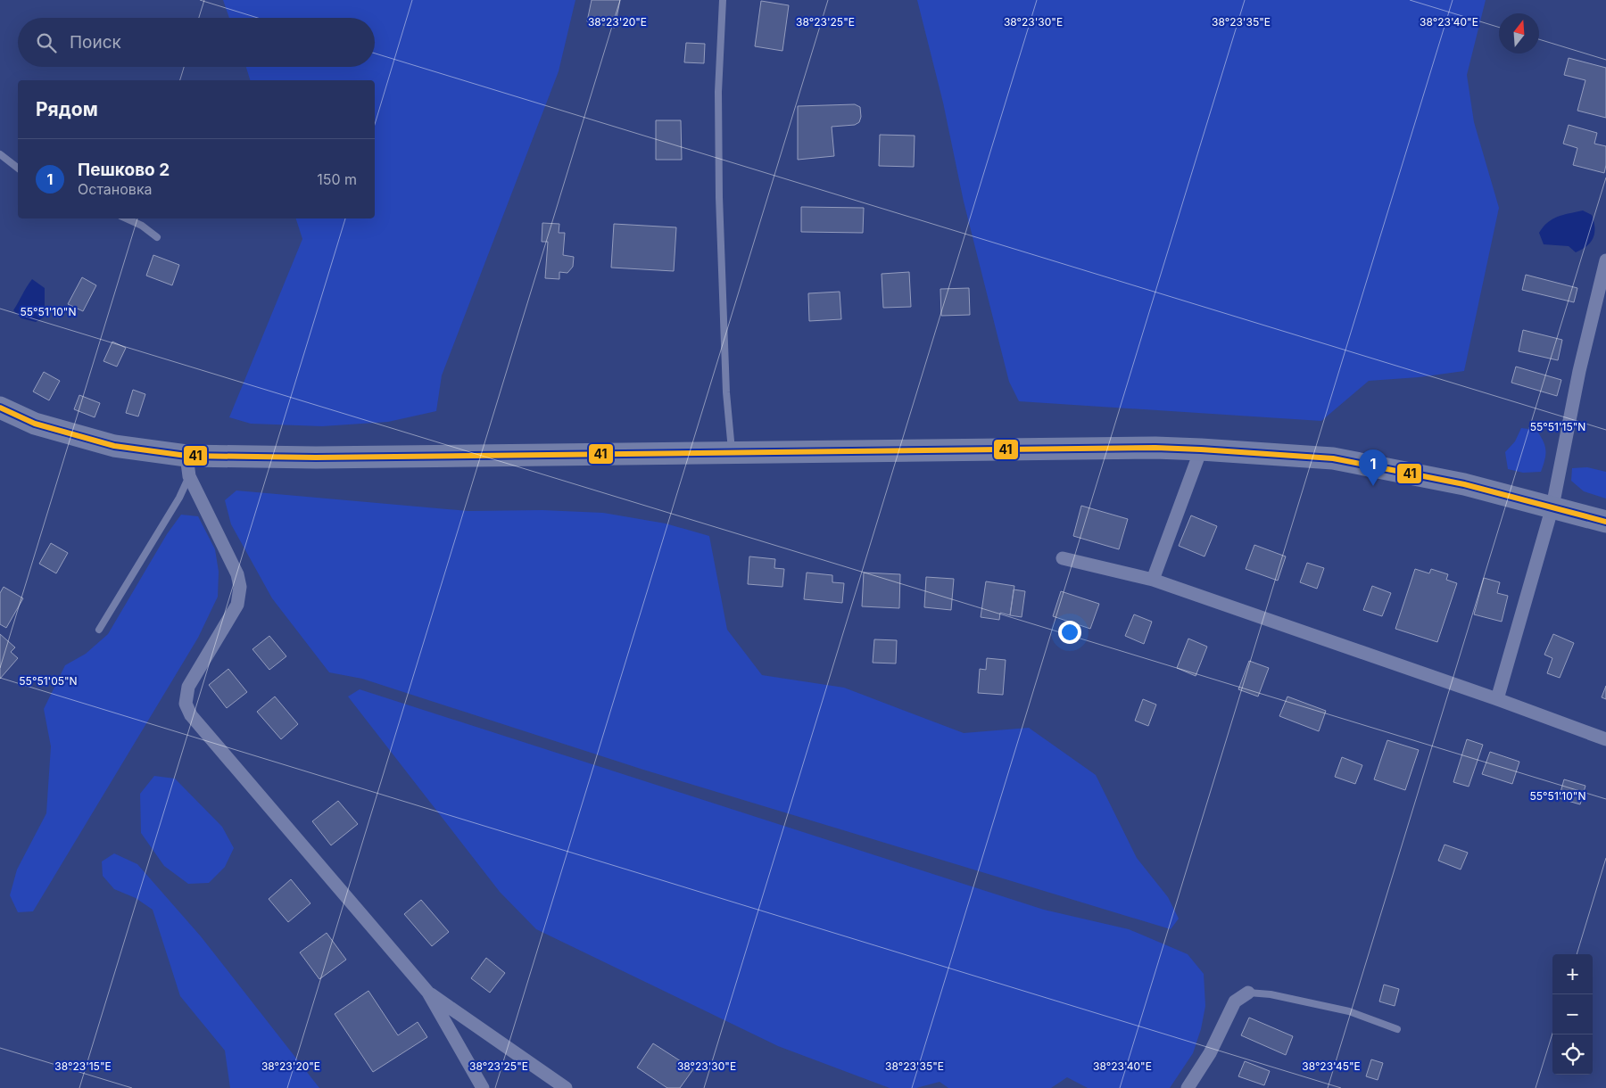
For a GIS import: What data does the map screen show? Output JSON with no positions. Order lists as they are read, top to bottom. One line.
{"lines":["transit line 41"],"north":"top","page":{"search":"Поиск","heading":"Рядом","list":[{"mark":"1","name":"Пешково 2","note":"Остановка","value":"150 m"}],"pins":"1","map_buttons":["+","−"]},"coordinates":["38°23'20\"E","38°23'25\"E","38°23'30\"E","38°23'35\"E","38°23'40\"E","55°51'10\"N","55°51'15\"N","55°51'05\"N","38°23'15\"E","38°23'45\"E"]}
